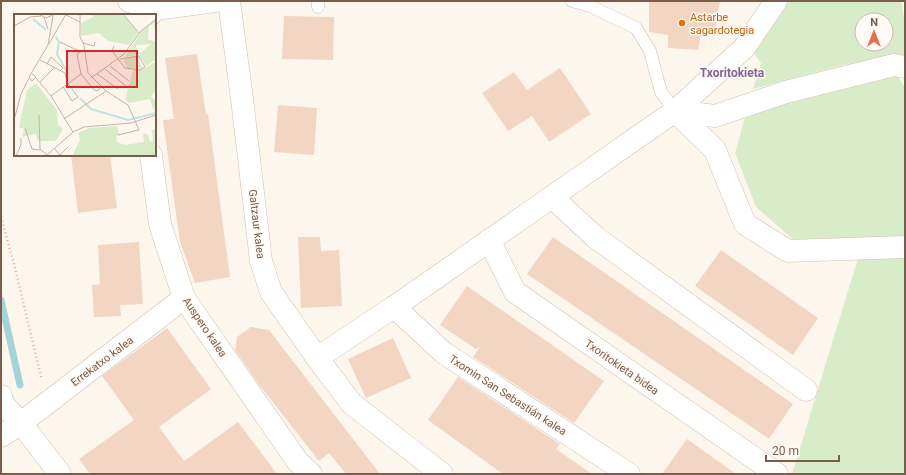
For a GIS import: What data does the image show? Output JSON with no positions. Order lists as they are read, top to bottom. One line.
{"streets":{"street":["Galtzaur kalea","Auspero kalea","Errekatxo kalea","Txoritokieta bidea","Txomin San Sebastián kalea"]},"crossings":[["Auspero kalea","Errekatxo kalea"]],"districts":["Txoritokieta"],"places":["Astarbe sagardotegia"],"scale_bar":"20 m","north":"top"}
